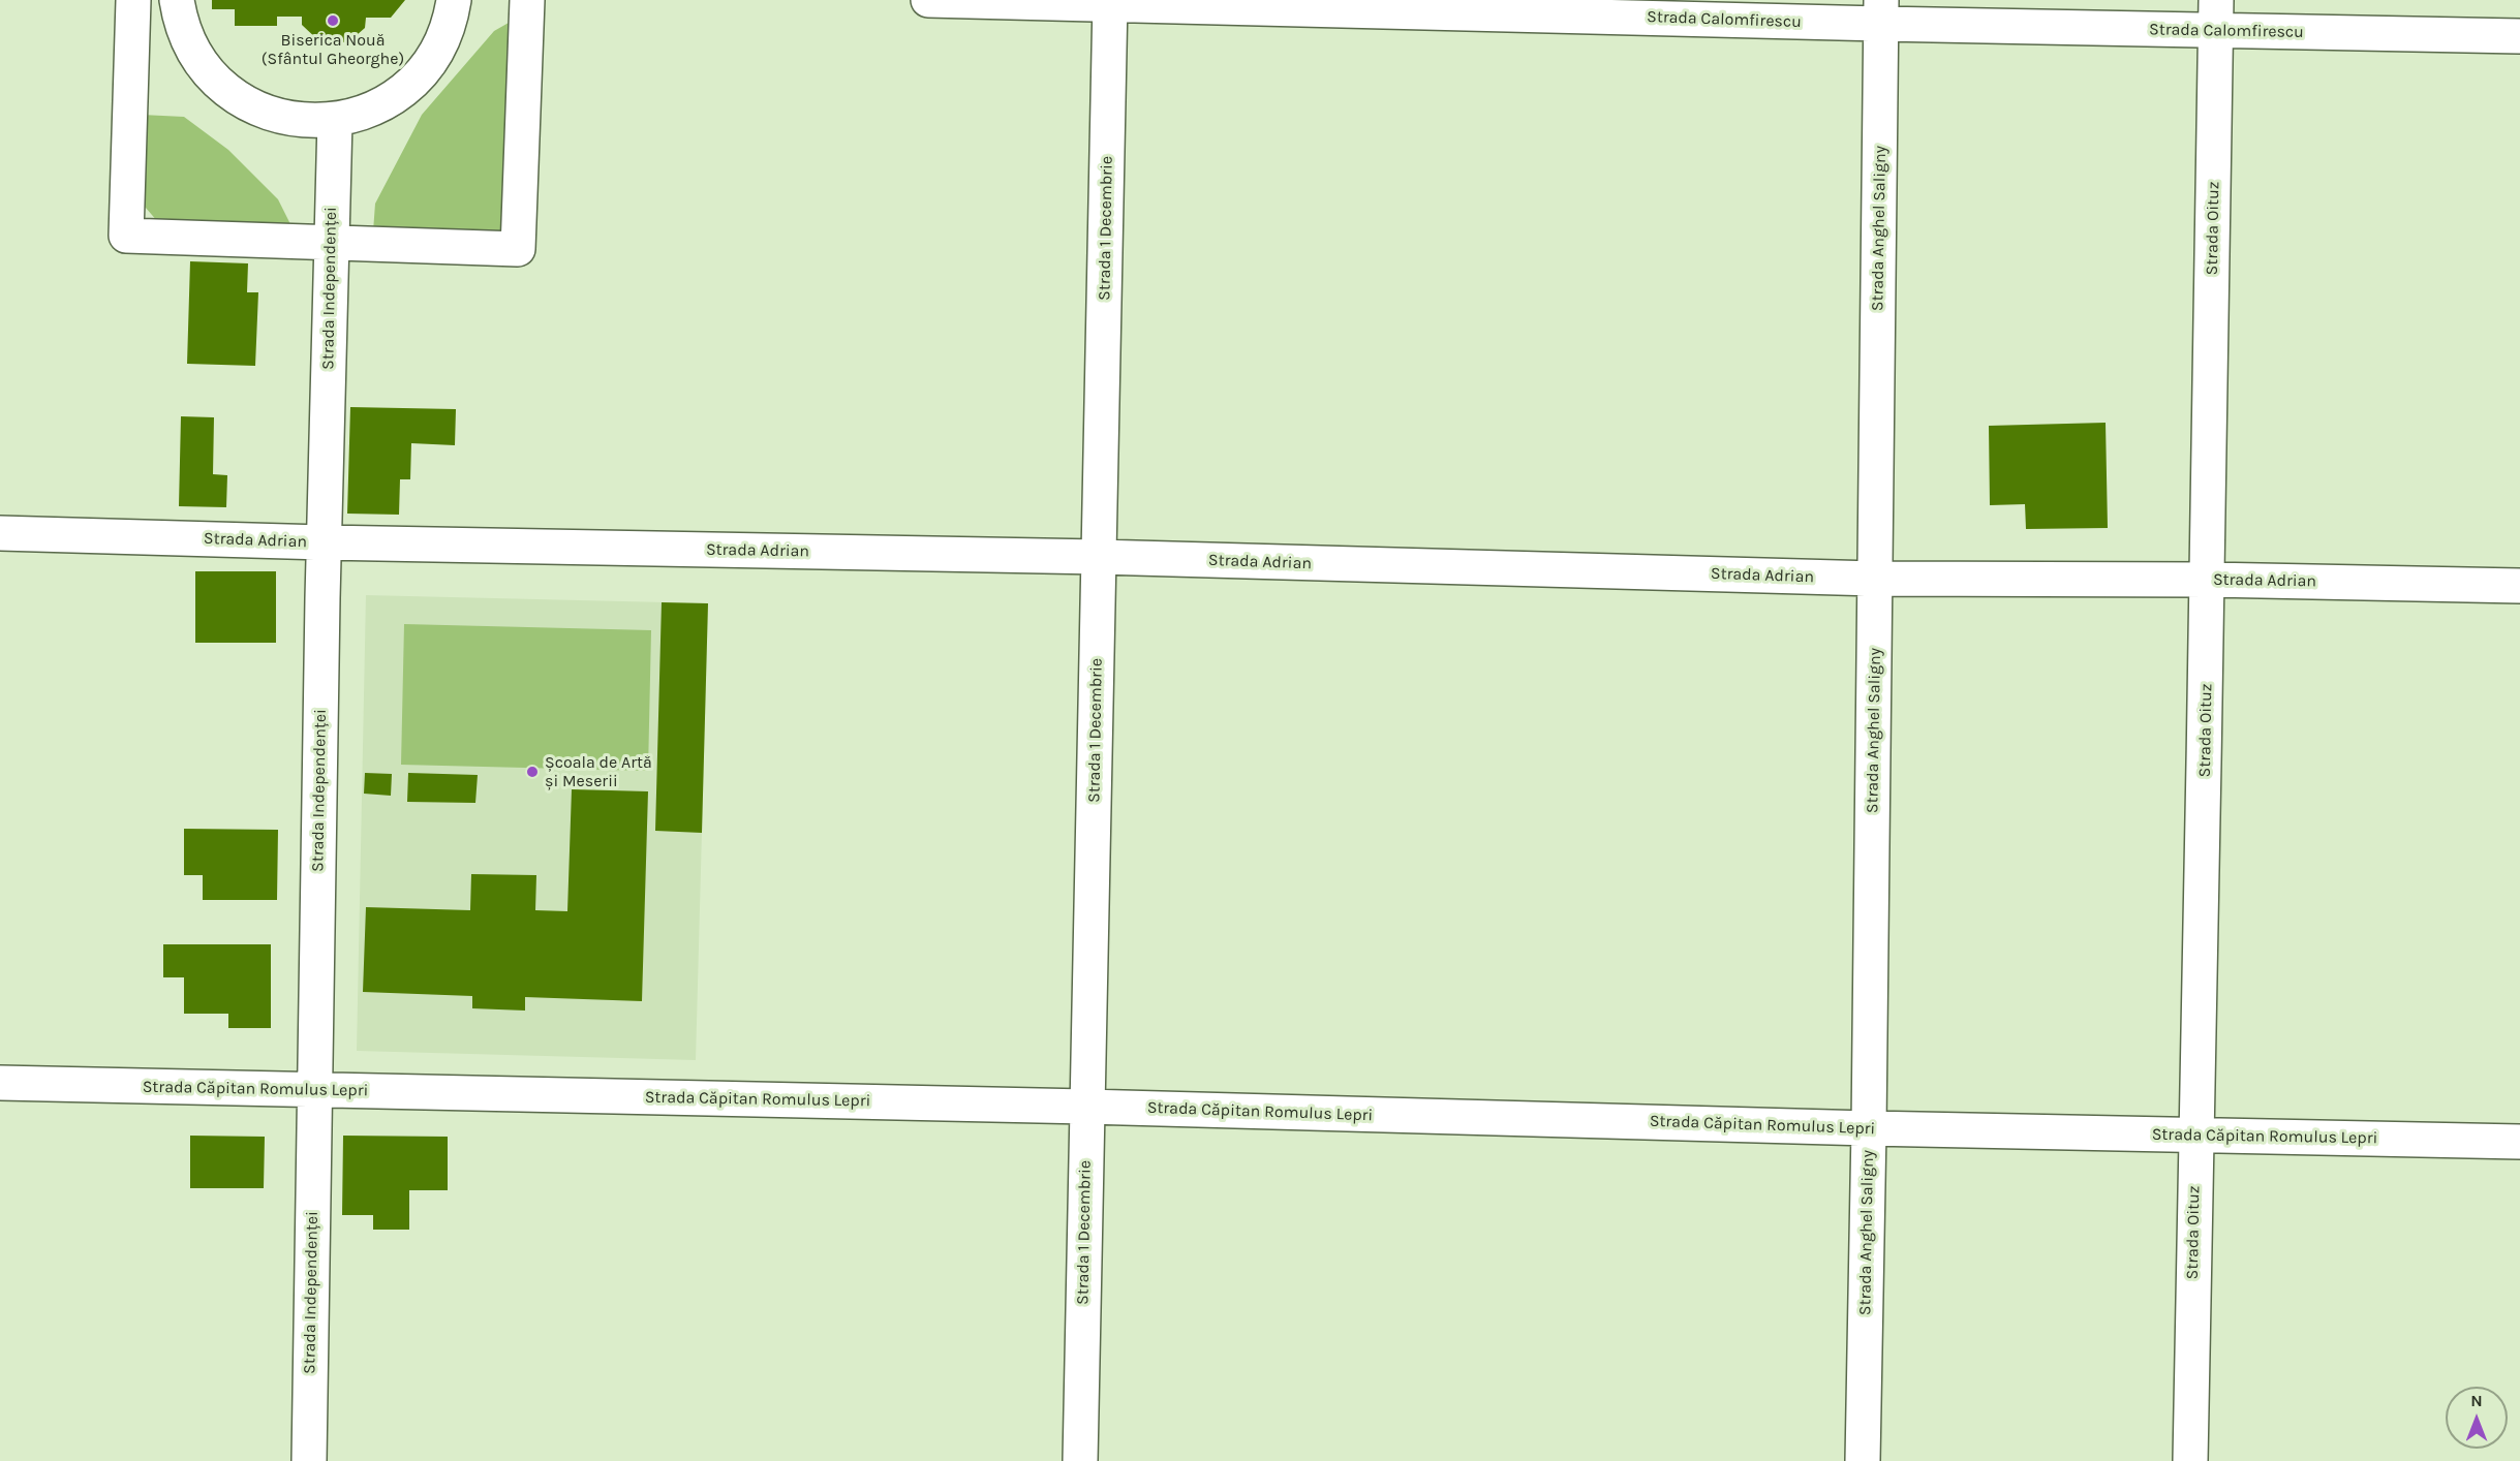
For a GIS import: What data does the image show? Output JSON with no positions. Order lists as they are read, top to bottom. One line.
{"streets":{"street":["Strada Calomfirescu","Strada 1 Decembrie","Strada Anghel Saligny","Strada Oituz","Strada Independenței","Strada Adrian","Strada Căpitan Romulus Lepri"]},"crossings":[["Strada Calomfirescu","Strada 1 Decembrie"],["Strada Calomfirescu","Strada Anghel Saligny"],["Strada Calomfirescu","Strada Oituz"],["Strada 1 Decembrie","Strada Adrian"],["Strada 1 Decembrie","Strada Căpitan Romulus Lepri"],["Strada Anghel Saligny","Strada Adrian"],["Strada Anghel Saligny","Strada Căpitan Romulus Lepri"],["Strada Oituz","Strada Adrian"],["Strada Oituz","Strada Căpitan Romulus Lepri"],["Strada Independenței","Strada Adrian"],["Strada Independenței","Strada Căpitan Romulus Lepri"]],"places":["Biserica Nouă (Sfântul Gheorghe)","Școala de Artă și Meserii"],"north":"top"}
